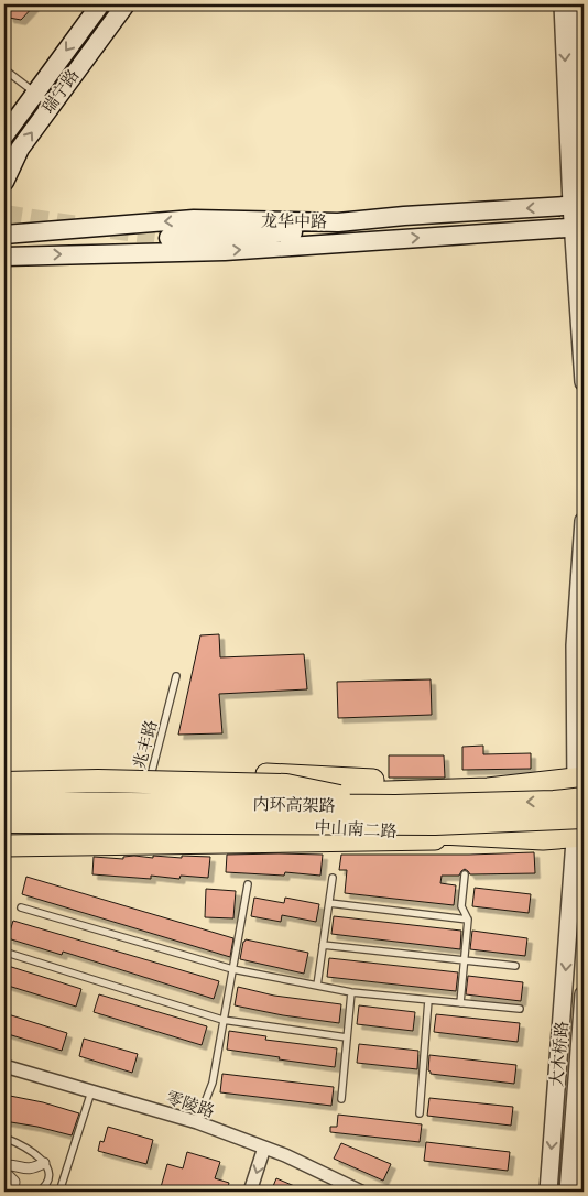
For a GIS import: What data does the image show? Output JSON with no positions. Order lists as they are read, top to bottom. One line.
{"streets":{"highway":["内环高架路"],"main road":["瑞宁路","龙华中路","中山南二路"],"street":["大木桥路","零陵路"],"lane":["兆丰路"]},"crossings":[["兆丰路","中山南二路"],["内环高架路","中山南二路"],["内环高架路","大木桥路"],["中山南二路","大木桥路"]]}
